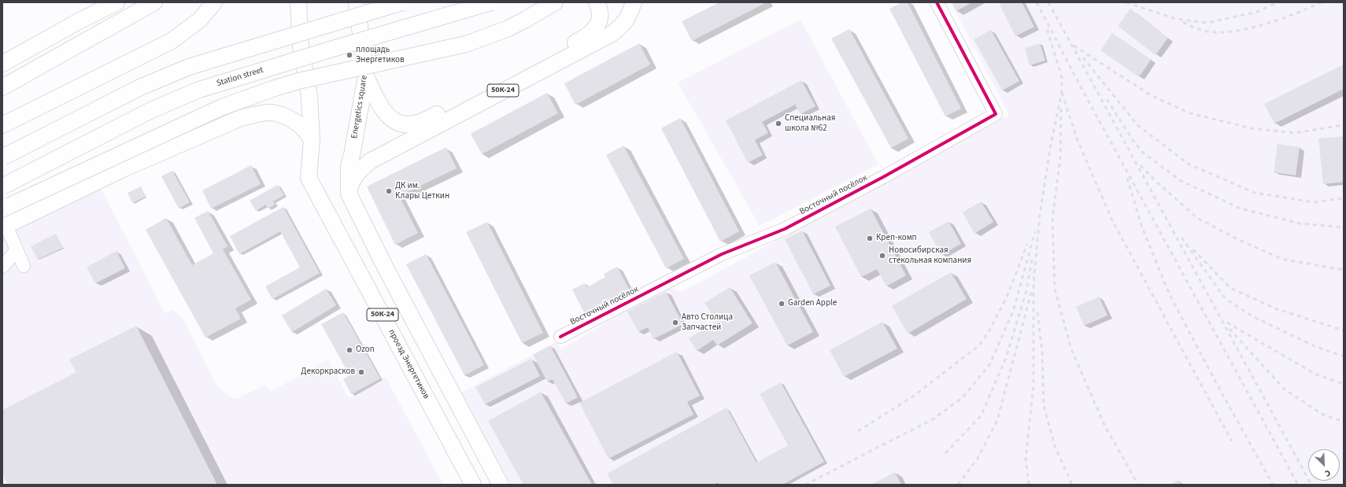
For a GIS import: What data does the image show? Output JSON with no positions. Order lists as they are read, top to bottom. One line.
{"streets":{"main road":["Station street","50К-24","Energetics square","проезд Энергетиков"],"street":["Восточный посёлок"]},"crossings":[["50К-24","Energetics square"],["50К-24","проезд Энергетиков"]],"places":["площадь Энергетиков","Специальная школа №62","ДК им. Клары Цеткин","Креп-комп","Новосибирская стекольная компания","Garden Apple","Авто Столица Запчастей","Ozon","Декоркрасков"],"north":"bottom right"}
